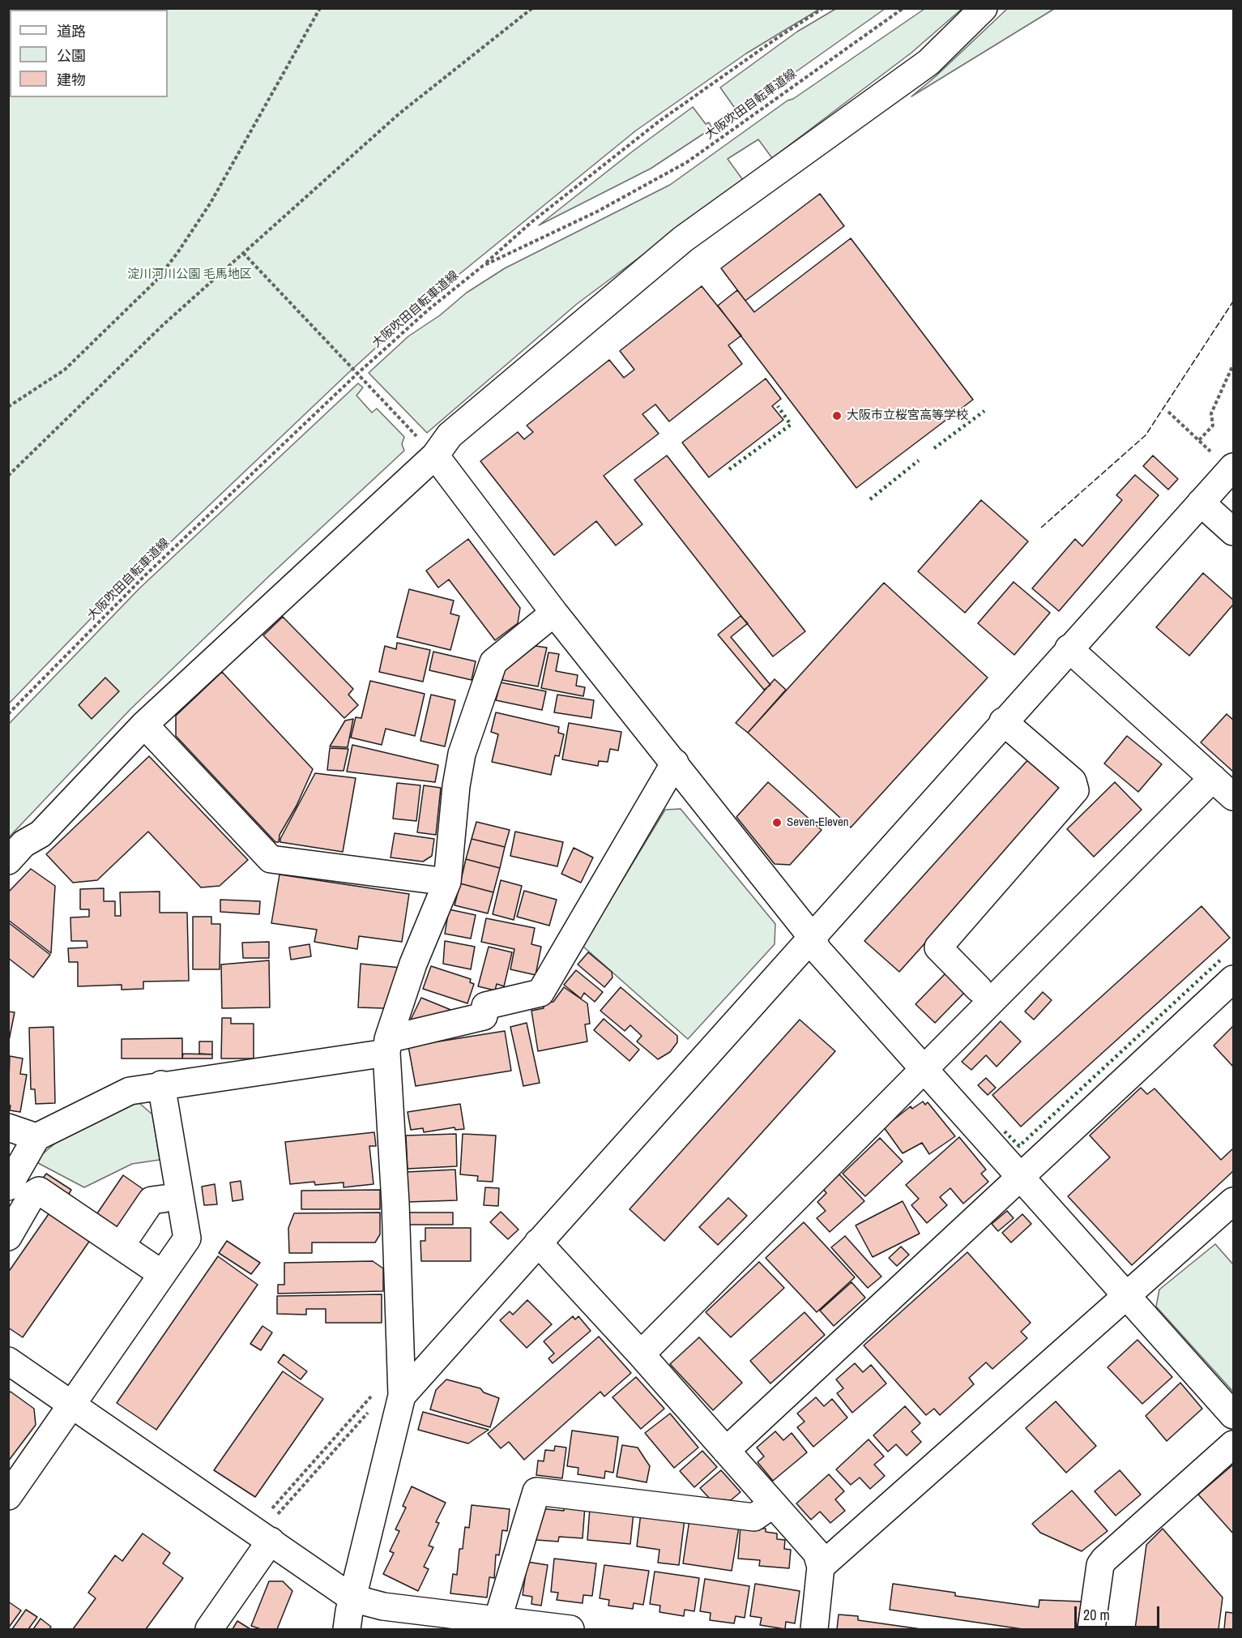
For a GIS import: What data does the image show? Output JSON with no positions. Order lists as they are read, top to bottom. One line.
{"streets":{"path":["大阪吹田自転車道線"]},"parks":["淀川河川公園 毛馬地区"],"places":["大阪市立桜宮高等学校","Seven-Eleven"],"legend":["道路","公園","建物"],"scale_bar":"20 m"}
